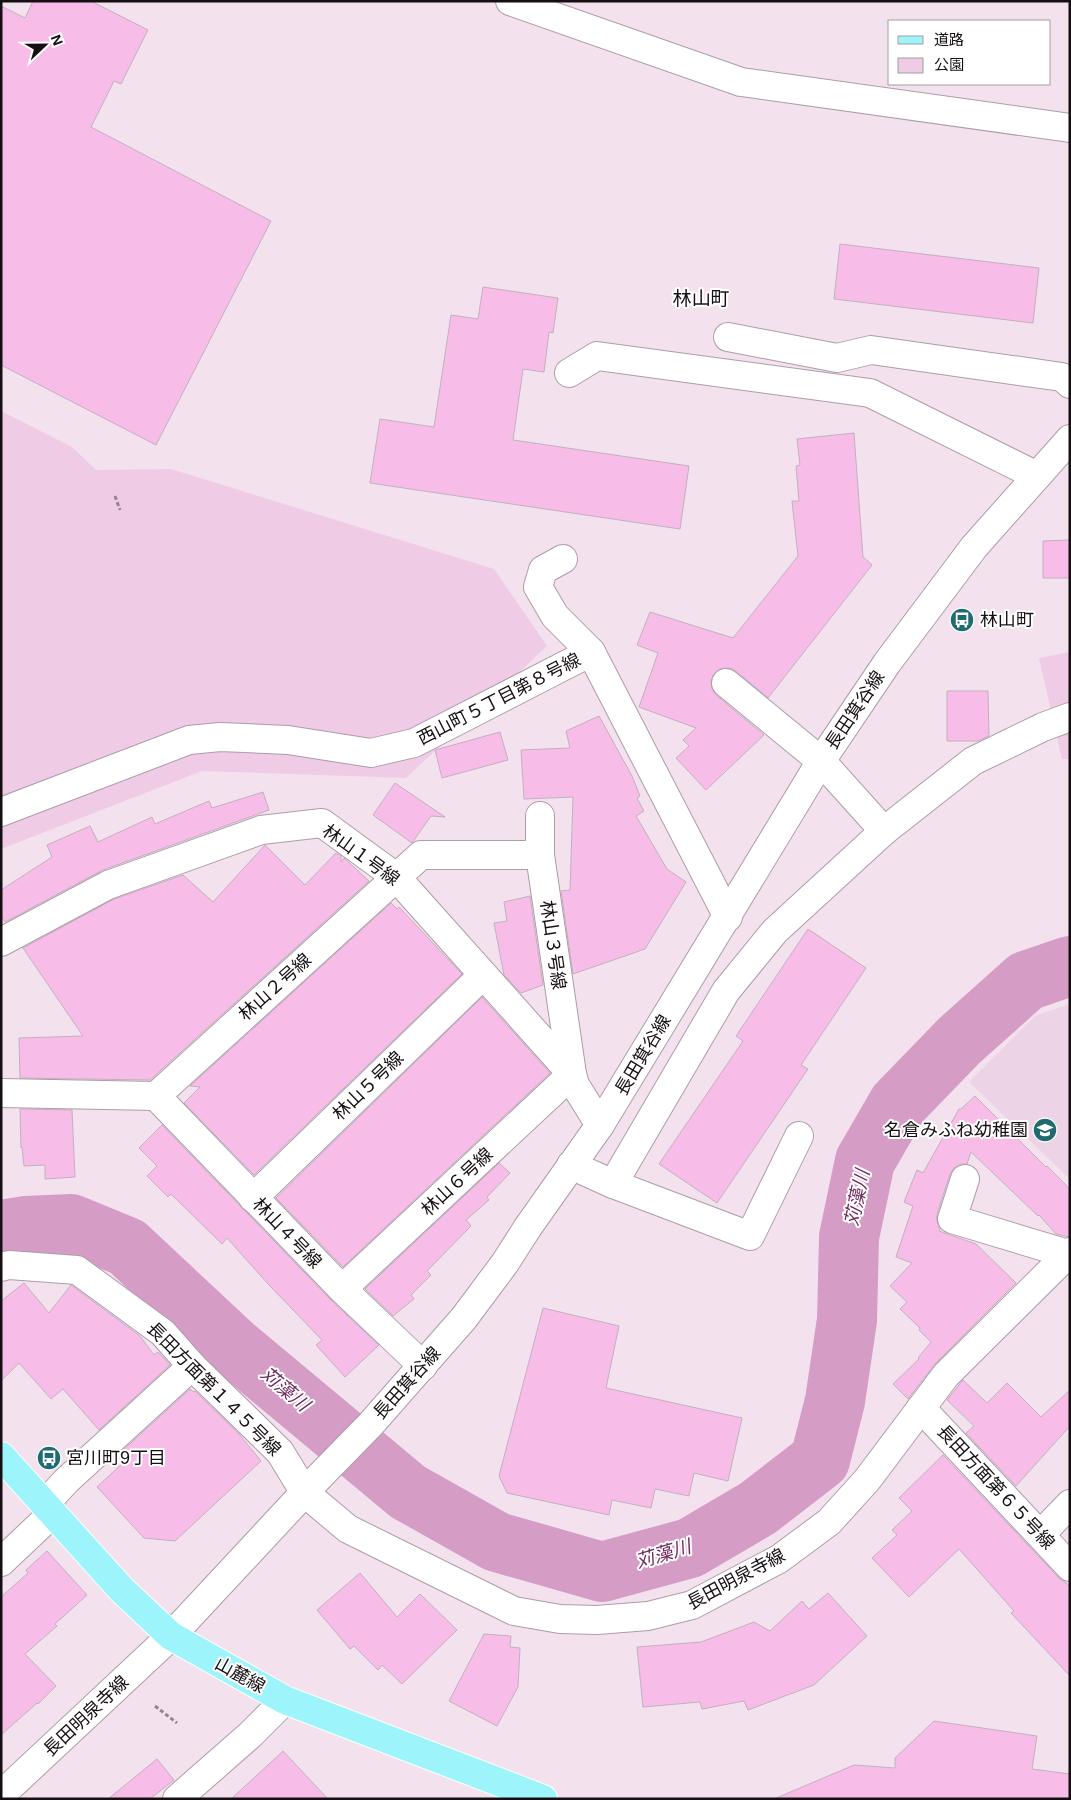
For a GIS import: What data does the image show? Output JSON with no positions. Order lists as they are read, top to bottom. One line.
{"streets":{"main road":["山麓線"],"street":["西山町５丁目第８号線","長田箕谷線","林山１号線","林山３号線","林山２号線","林山５号線","林山６号線","林山４号線","長田方面第１４５号線","長田方面第６５号線","長田明泉寺線"]},"crossings":[["長田箕谷線","林山１号線"],["長田箕谷線","林山４号線"],["長田箕谷線","長田方面第１４５号線"],["長田箕谷線","長田明泉寺線"],["長田箕谷線","山麓線"],["林山１号線","林山３号線"],["林山１号線","林山２号線"],["林山１号線","林山５号線"],["林山１号線","林山６号線"],["林山３号線","林山２号線"],["林山３号線","林山６号線"],["林山２号線","林山４号線"],["林山５号線","林山４号線"],["林山６号線","林山４号線"],["長田方面第１４５号線","長田明泉寺線"],["長田方面第６５号線","長田明泉寺線"],["長田明泉寺線","山麓線"]],"districts":["林山町"],"water":["苅藻川"],"places":{"bus stop":["林山町","宮川町9丁目"],"school or university":["名倉みふね幼稚園"]},"legend":["道路","公園"],"north":"right"}
